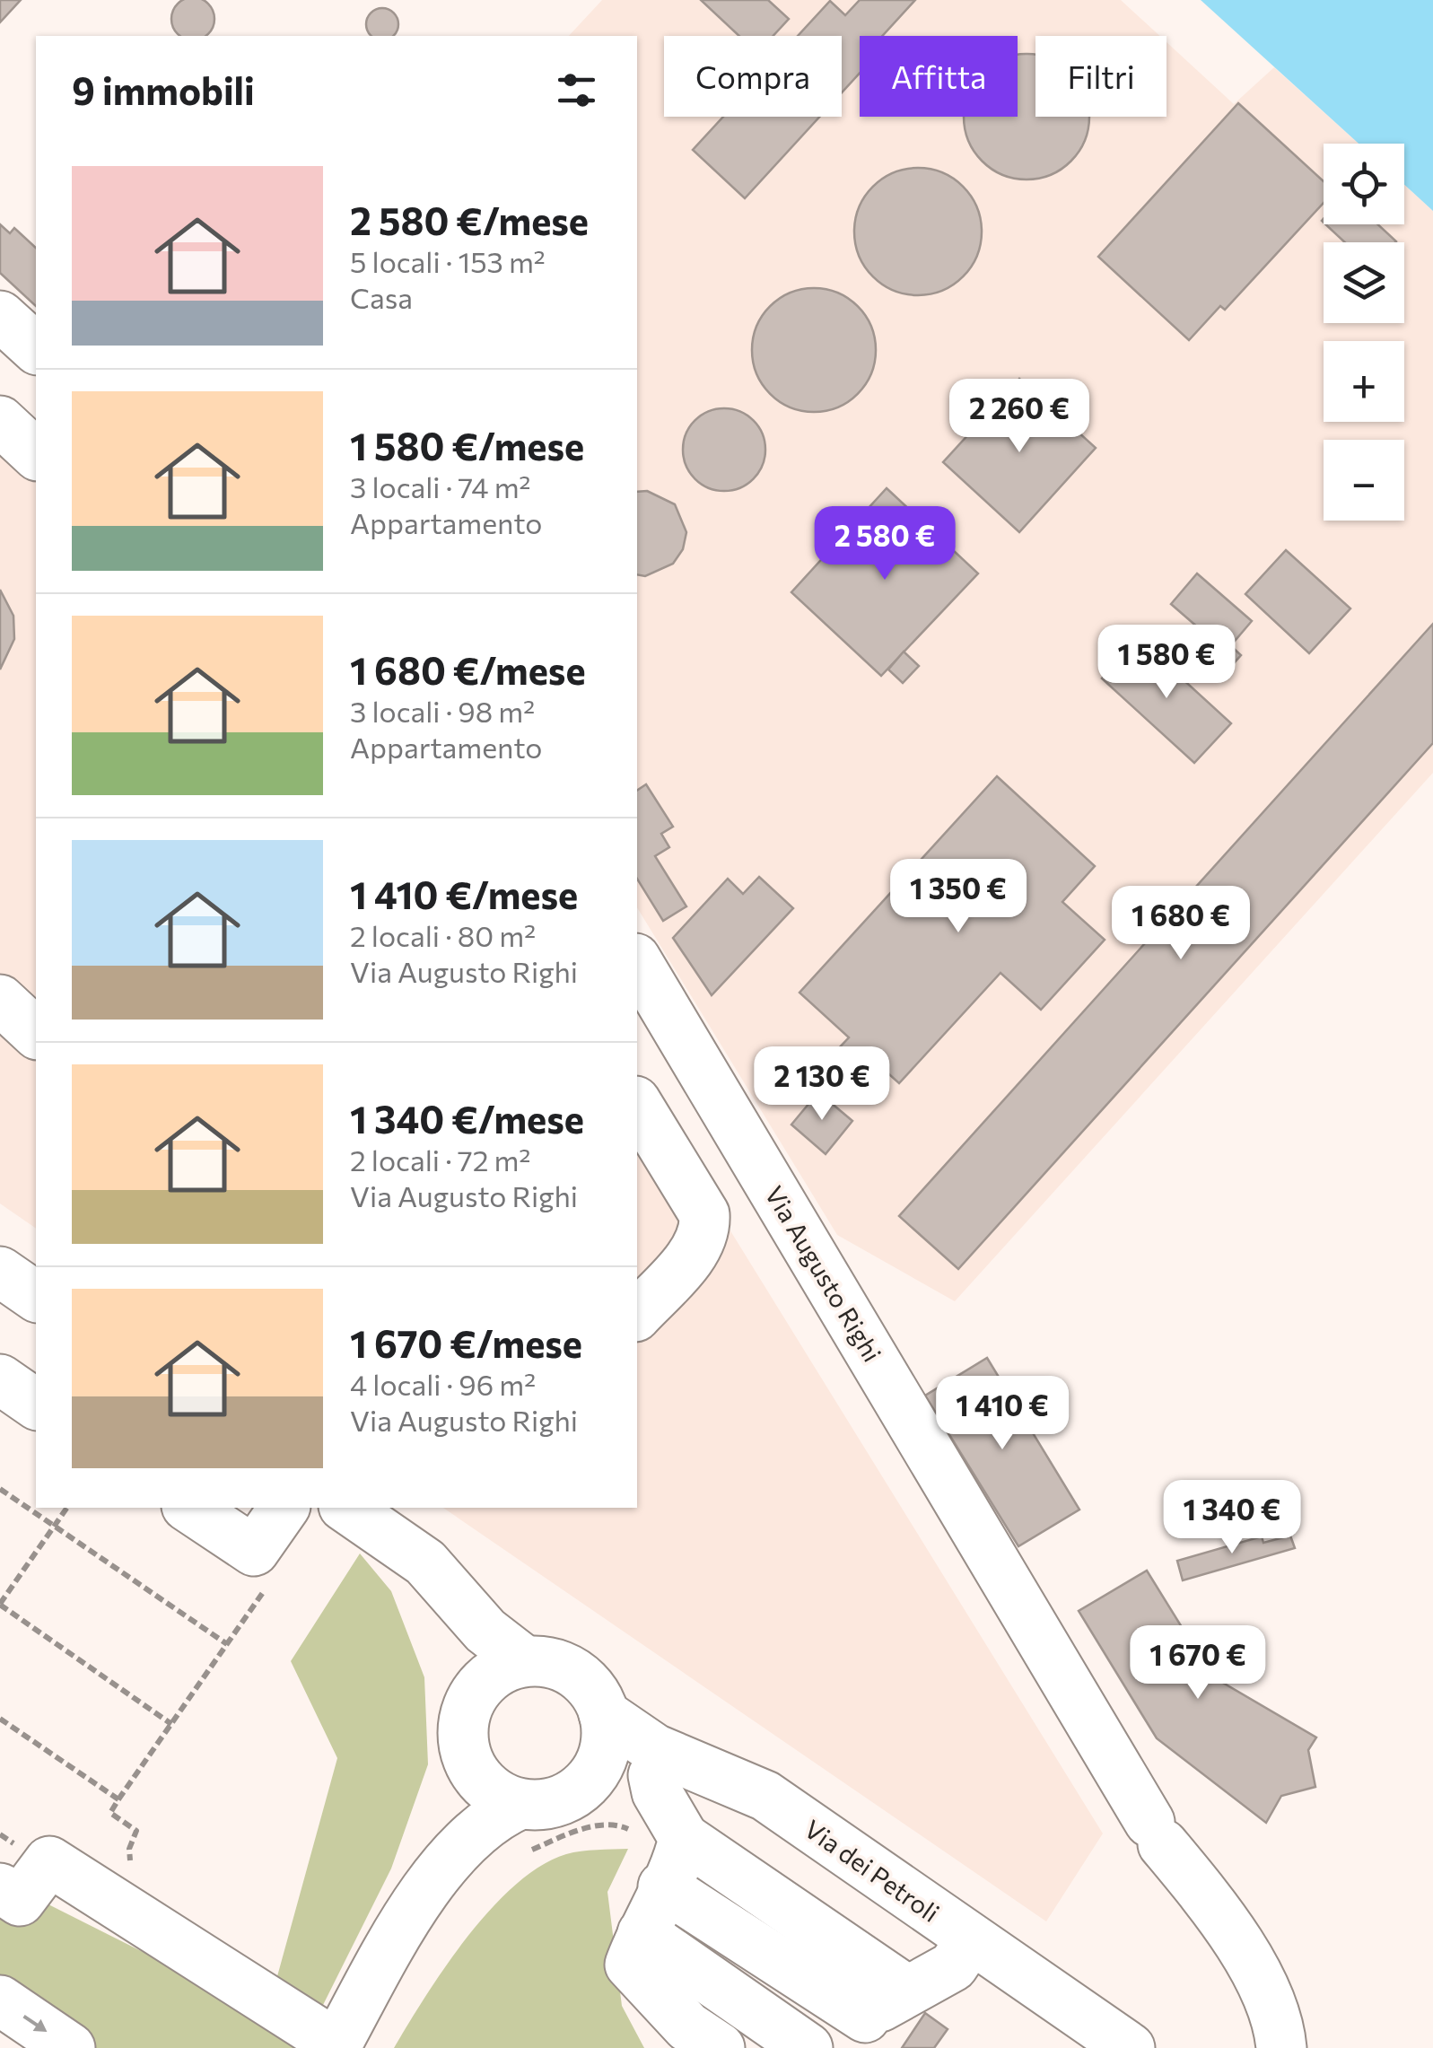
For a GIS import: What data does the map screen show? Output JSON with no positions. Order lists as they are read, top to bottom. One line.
{"streets":{"street":["Via Augusto Righi","Via dei Petroli"]},"page":{"chip":["Compra","Affitta","Filtri"],"heading":"9 immobili","map_buttons":["+","−"],"list":[{"name":"2 580 €/mese","note":"5 locali · 153 m² · Casa"},{"name":"1 580 €/mese","note":"3 locali · 74 m² · Appartamento"},{"name":"1 680 €/mese","note":"3 locali · 98 m² · Appartamento"},{"name":"1 410 €/mese","note":"2 locali · 80 m² · Via Augusto Righi"},{"name":"1 340 €/mese","note":"2 locali · 72 m² · Via Augusto Righi"},{"name":"1 670 €/mese","note":"4 locali · 96 m² · Via Augusto Righi"}],"price":["2 260 €","2 580 €","1 580 €","1 350 €","1 680 €","2 130 €","1 410 €","1 340 €","1 670 €"]}}
